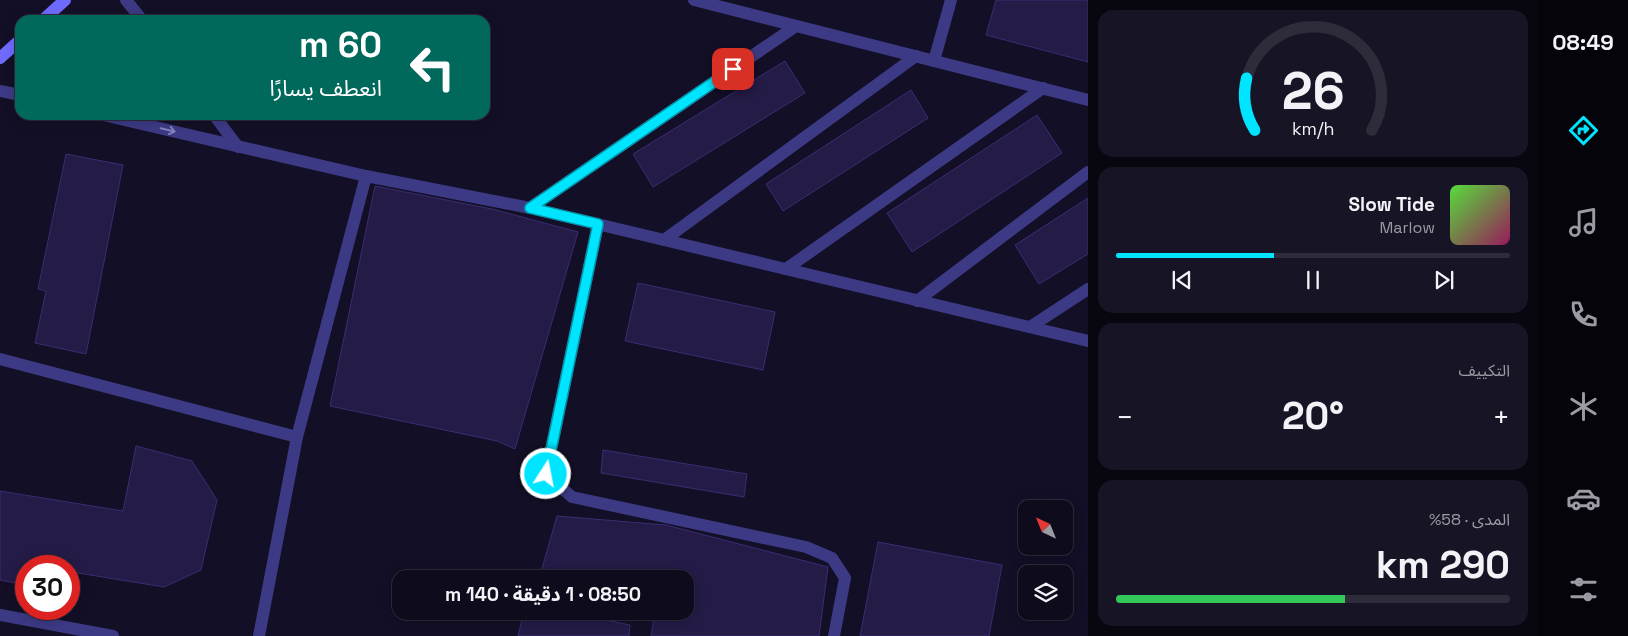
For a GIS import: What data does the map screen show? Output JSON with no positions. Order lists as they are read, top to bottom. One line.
{"north":"top left","page":{"tabs":"08:49","turn":["60 m","انعطف يسارًا"],"song":["Slow Tide","Marlow"],"tile":["التكييف",["المدى · 58%","290 km"]],"heat":["−","20°","+"],"limit":"30","trip":"08:50 · 1 دقيقة · 140 m","gauge":["26","km/h"]}}
